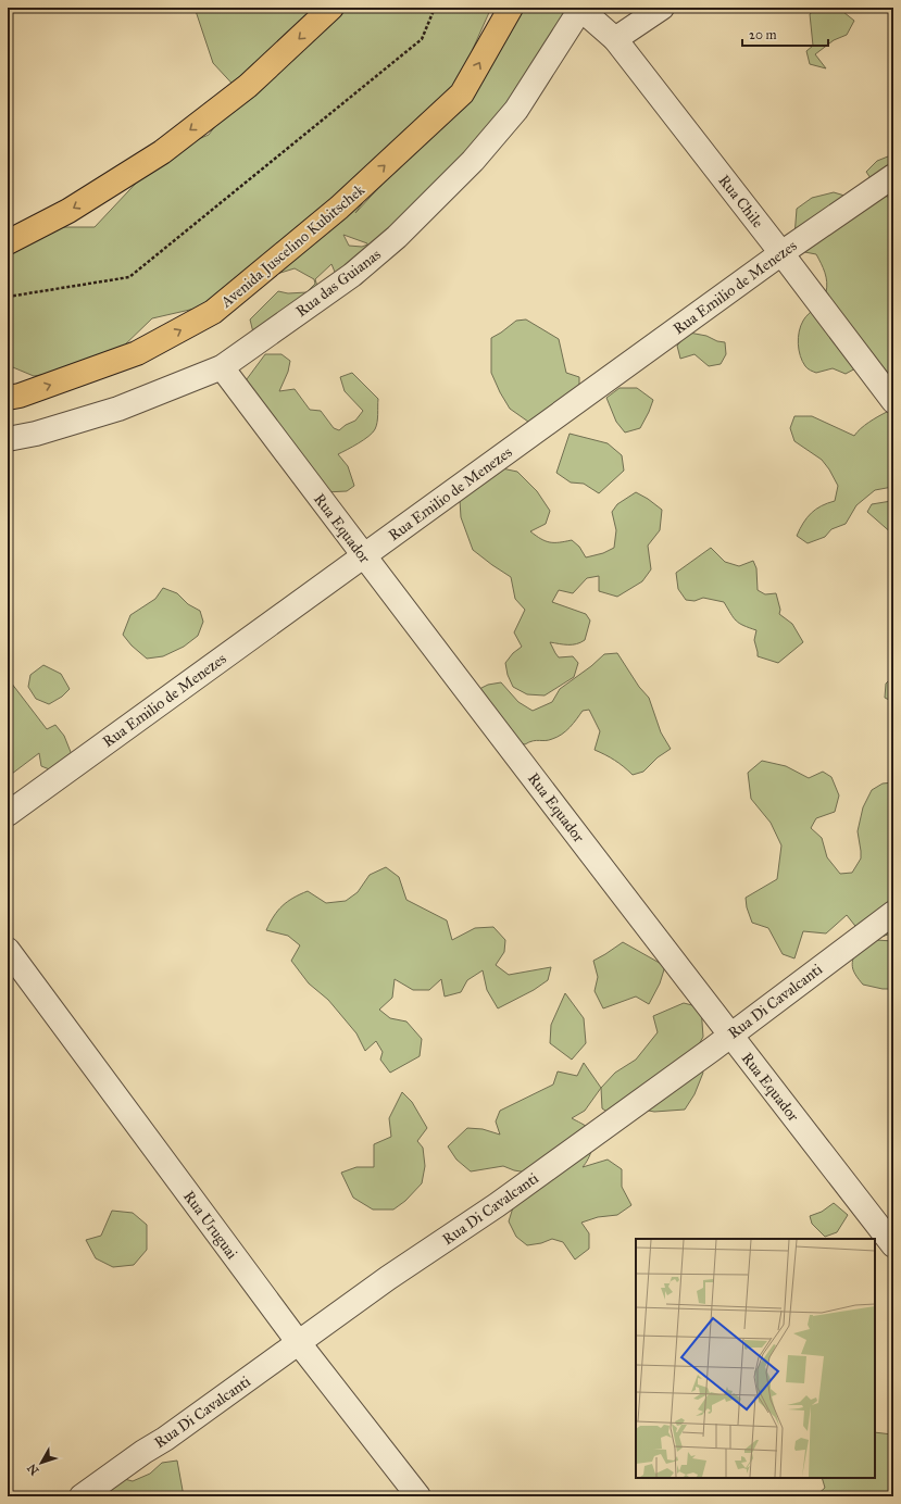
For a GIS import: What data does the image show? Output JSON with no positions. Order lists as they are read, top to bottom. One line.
{"streets":{"main road":["Avenida Juscelino Kubitschek"],"street":["Rua Chile","Rua das Guianas","Rua Emilio de Menezes","Rua Equador","Rua Di Cavalcanti","Rua Uruguai"]},"crossings":[["Rua Chile","Rua das Guianas"],["Rua Chile","Rua Emilio de Menezes"],["Rua das Guianas","Rua Equador"],["Rua Emilio de Menezes","Rua Equador"],["Rua Equador","Rua Di Cavalcanti"],["Rua Di Cavalcanti","Rua Uruguai"]],"scale_bar":"20 m","north":"bottom left"}
